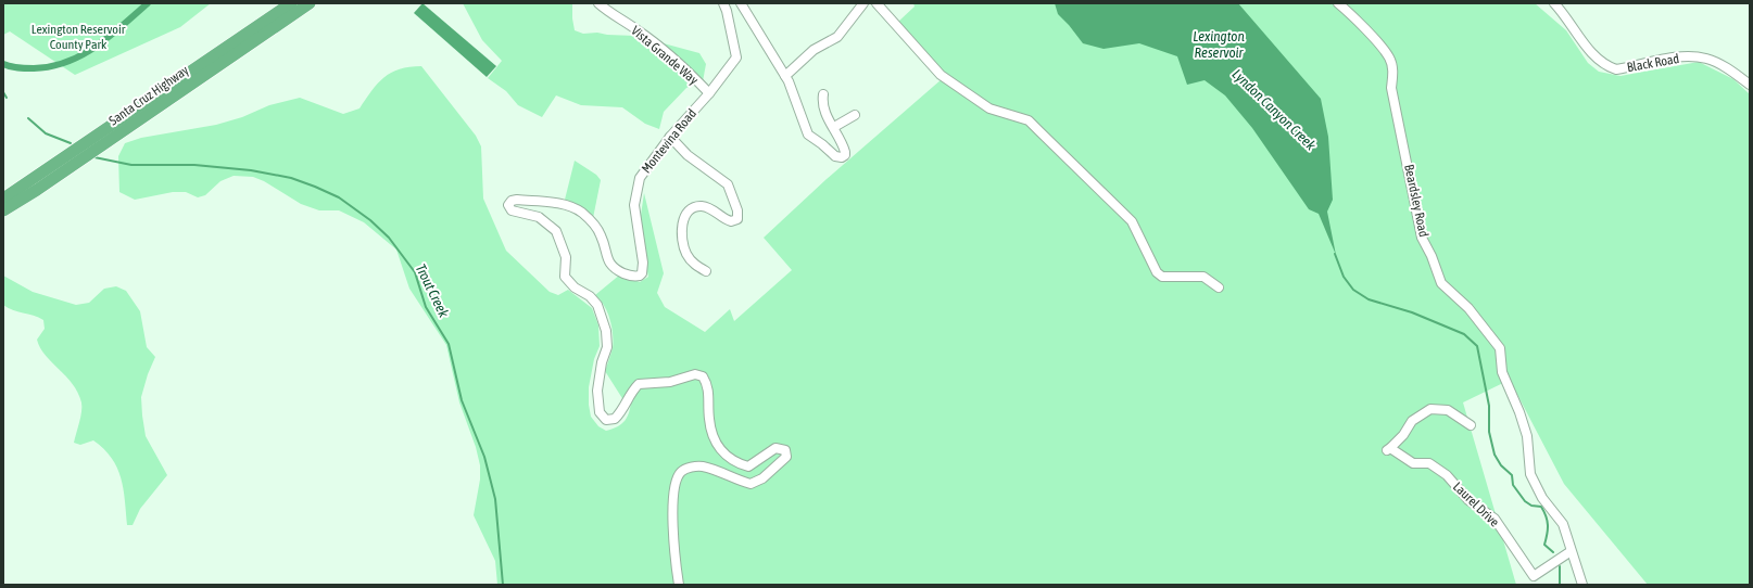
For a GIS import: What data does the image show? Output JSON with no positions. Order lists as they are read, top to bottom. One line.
{"streets":{"highway":["Santa Cruz Highway"],"street":["Vista Grande Way","Black Road","Montevina Road","Beardsley Road","Laurel Drive"]},"crossings":[["Vista Grande Way","Montevina Road"],["Beardsley Road","Laurel Drive"]],"water":["Lexington Reservoir","Lyndon Canyon Creek","Trout Creek"],"parks":["Lexington Reservoir County Park"]}
